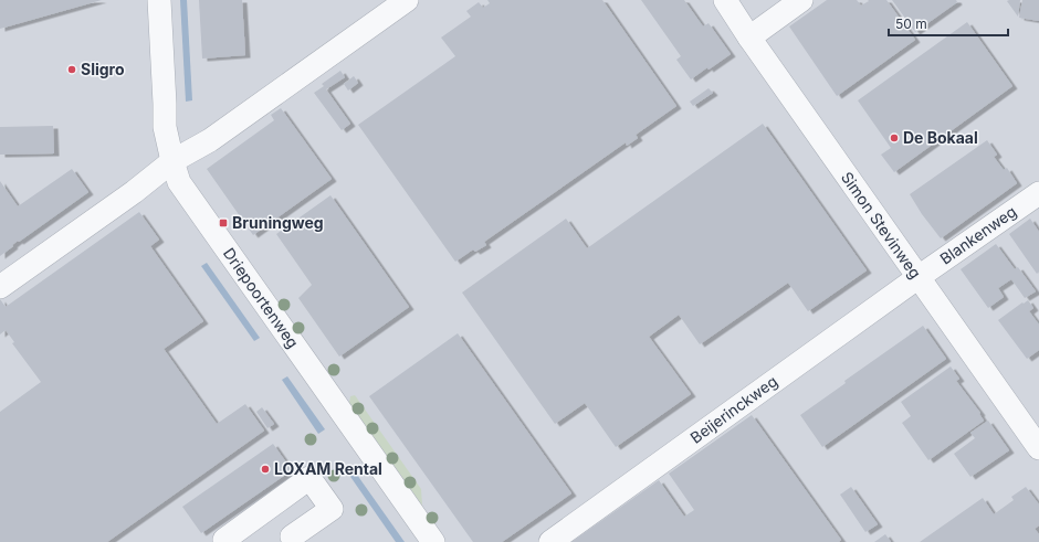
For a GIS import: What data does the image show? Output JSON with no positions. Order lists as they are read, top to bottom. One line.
{"streets":{"street":["Simon Stevinweg","Blankenweg","Driepoortenweg","Beijerinckweg"]},"crossings":[["Simon Stevinweg","Blankenweg"],["Simon Stevinweg","Beijerinckweg"],["Blankenweg","Beijerinckweg"]],"places":{"other":["Sligro","De Bokaal","LOXAM Rental"],"transit":["Bruningweg"]},"scale_bar":"50 m"}
